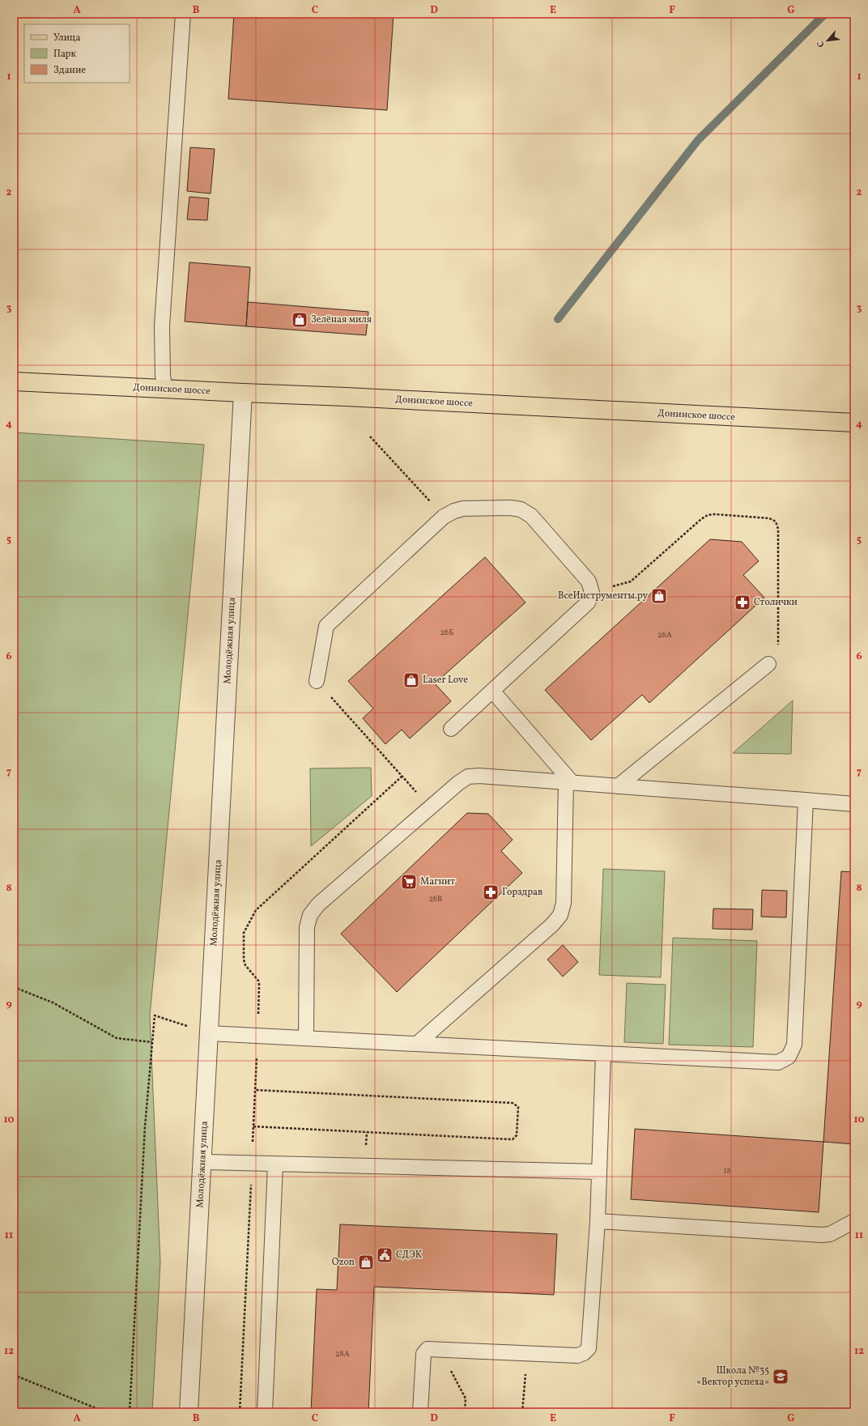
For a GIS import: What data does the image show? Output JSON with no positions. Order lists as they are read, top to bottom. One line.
{"streets":{"main road":["Донинское шоссе"],"street":["Молодёжная улица"]},"crossings":[["Донинское шоссе","Молодёжная улица"]],"places":{"shop":["Зелёная миля","ВсеИнструменты.ру","Laser Love","Ozon"],"pharmacy":["Столички","Горздрав"],"supermarket":["Магнит"],"public building":["СДЭК"],"school or university":["Школа №35 «Вектор успеха»"]},"house_numbers":["26Б","26А","26В","18","28А"],"legend":["Улица","Парк","Здание"],"north":"bottom left","grid":{"columns":["A","B","C","D","E","F","G"],"rows":["1","2","3","4","5","6","7","8","9","10","11","12"]}}
